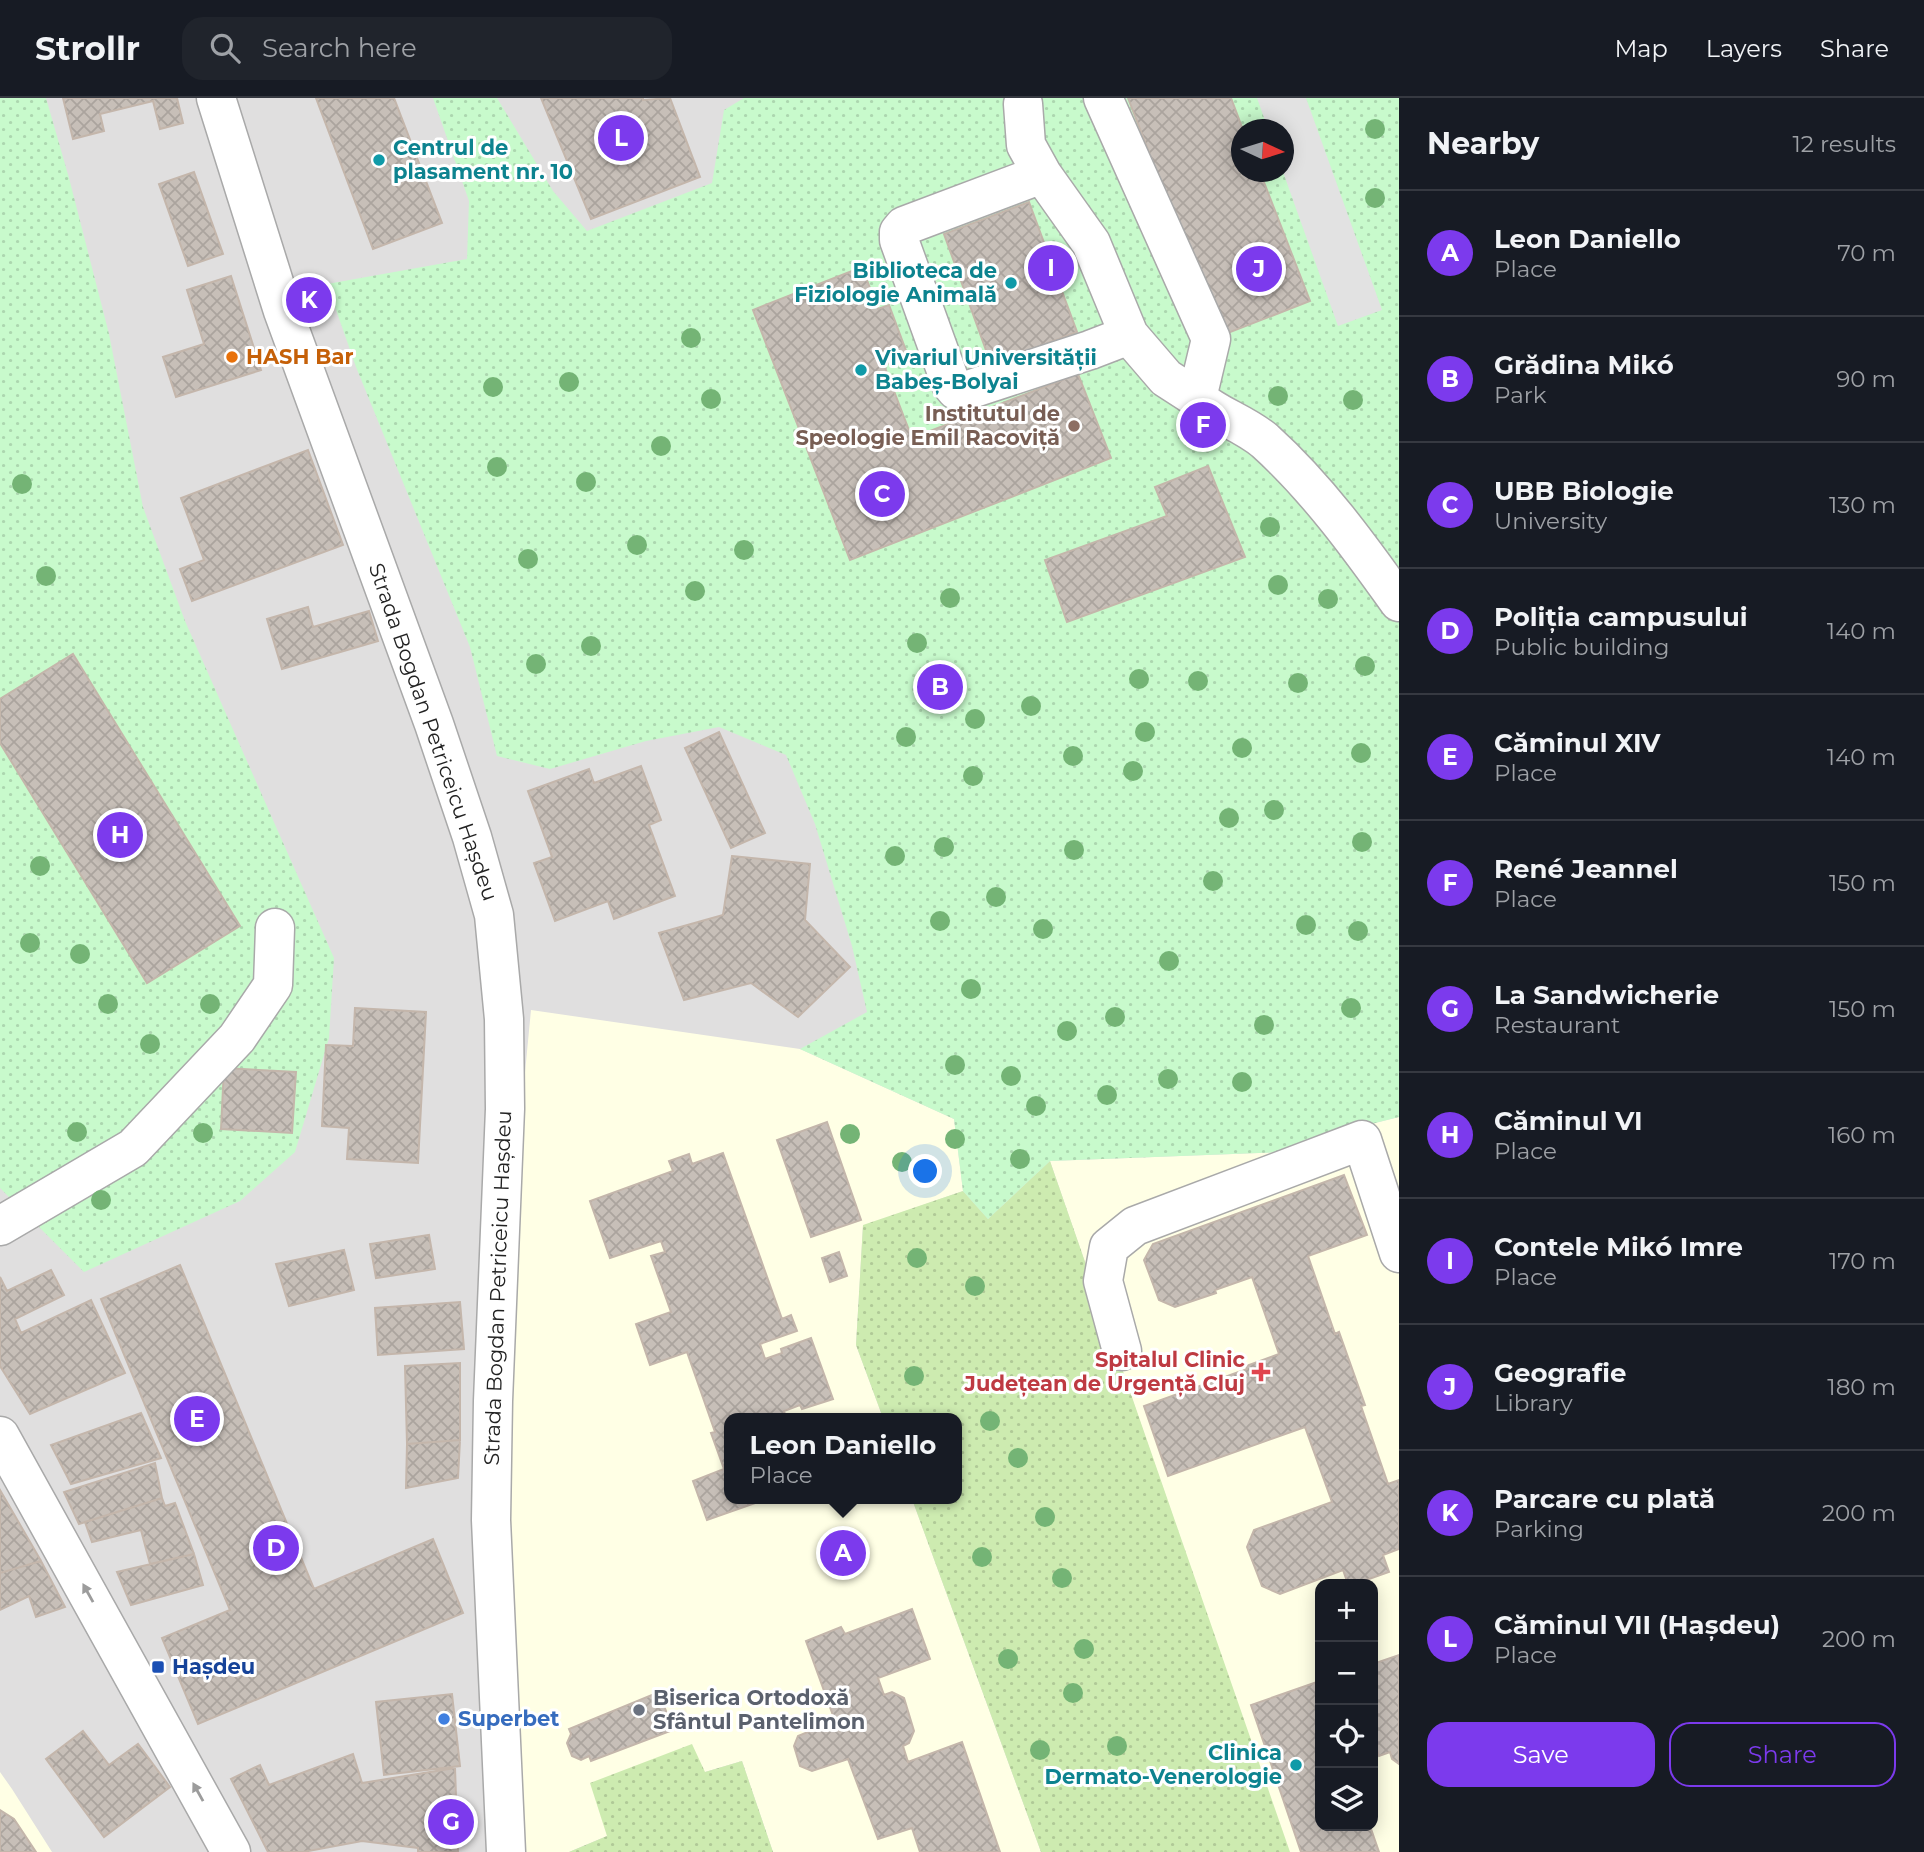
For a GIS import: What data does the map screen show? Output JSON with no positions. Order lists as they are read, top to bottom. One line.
{"streets":{"street":["Strada Bogdan Petriceicu Hașdeu"]},"places":{"other":["Centrul de plasament nr. 10","Biblioteca de Fiziologie Animală","HASH Bar","Vivariul Universității Babeș-Bolyai","Institutul de Speologie Emil Racoviță","Biserica Ortodoxă Sfântul Pantelimon","Superbet","Clinica Dermato-Venerologie"],"health":["Spitalul Clinic Județean de Urgență Cluj"],"transit":["Hașdeu"]},"north":"right","page":{"header":"Strollr","search":"Search here","nav":["Map","Layers","Share"],"heading":["Nearby","12 results"],"pins":["L","I","J","K","F","C","B","H","E","D","A","G"],"list":[{"mark":"A","name":"Leon Daniello","note":"Place","value":"70 m"},{"mark":"B","name":"Grădina Mikó","note":"Park","value":"90 m"},{"mark":"C","name":"UBB Biologie","note":"University","value":"130 m"},{"mark":"D","name":"Poliția campusului","note":"Public building","value":"140 m"},{"mark":"E","name":"Căminul XIV","note":"Place","value":"140 m"},{"mark":"F","name":"René Jeannel","note":"Place","value":"150 m"},{"mark":"G","name":"La Sandwicherie","note":"Restaurant","value":"150 m"},{"mark":"H","name":"Căminul VI","note":"Place","value":"160 m"},{"mark":"I","name":"Contele Mikó Imre","note":"Place","value":"170 m"},{"mark":"J","name":"Geografie","note":"Library","value":"180 m"},{"mark":"K","name":"Parcare cu plată","note":"Parking","value":"200 m"},{"mark":"L","name":"Căminul VII (Hașdeu)","note":"Place","value":"200 m"}],"popup":["Leon Daniello","Place"],"map_buttons":["+","−"],"buttons":["Save","Share"]}}
